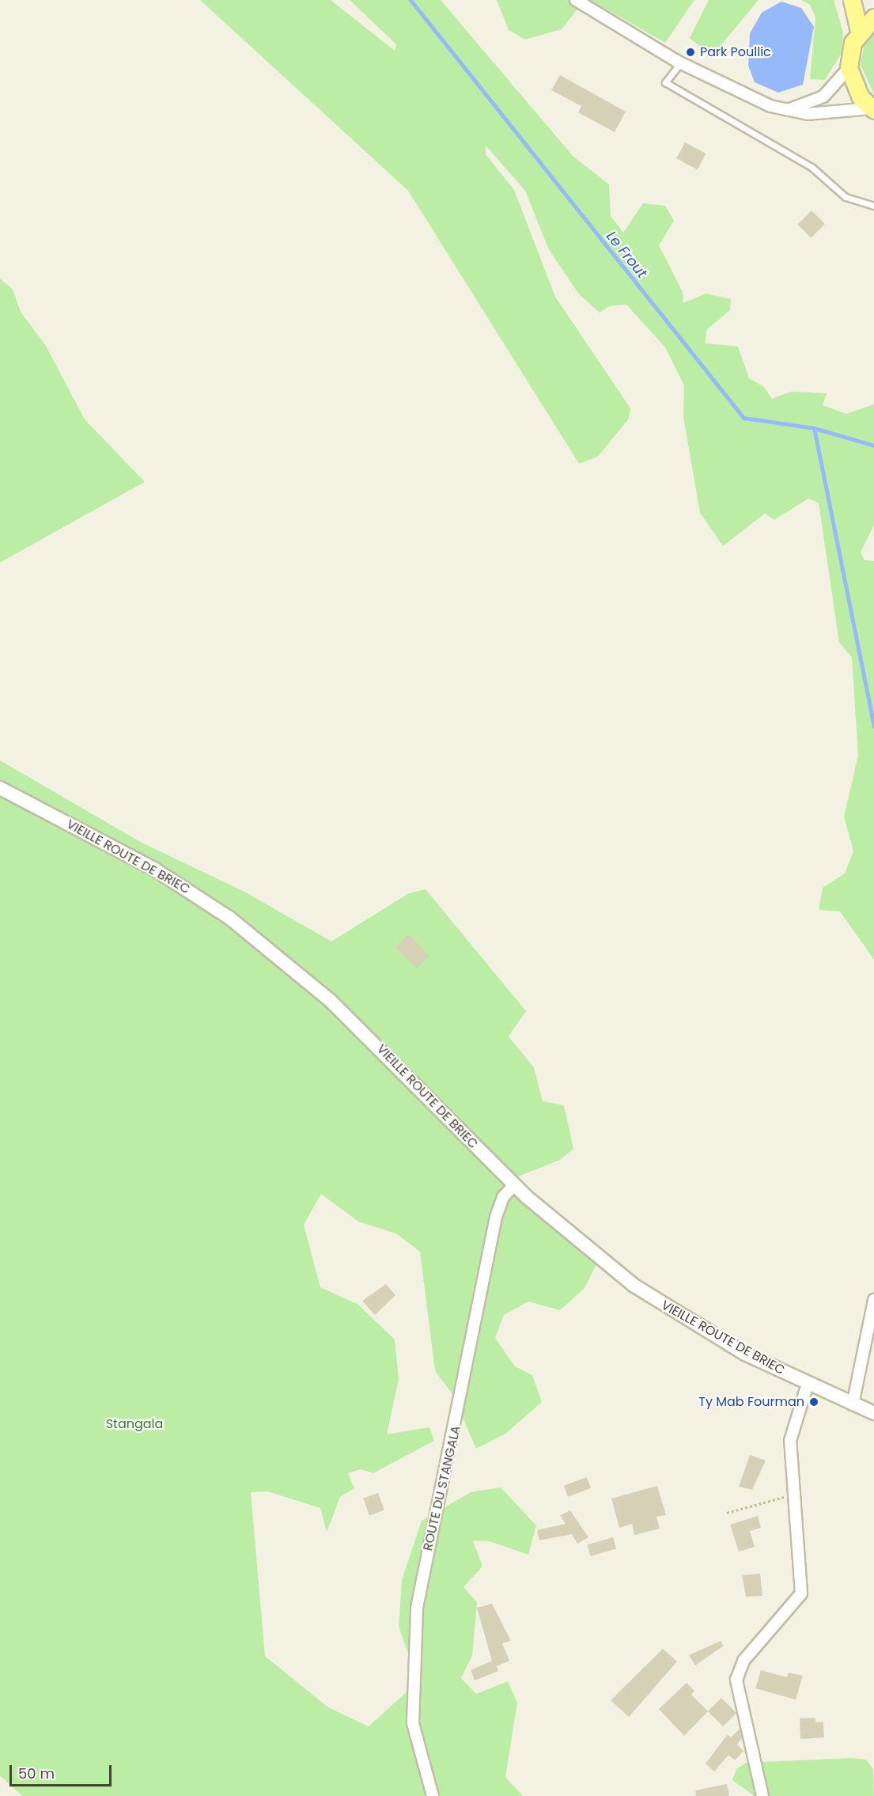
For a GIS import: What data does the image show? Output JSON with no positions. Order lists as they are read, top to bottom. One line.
{"streets":{"street":["VIEILLE ROUTE DE BRIEC","ROUTE DU STANGALA"]},"crossings":[["VIEILLE ROUTE DE BRIEC","ROUTE DU STANGALA"]],"water":["Le Frout"],"parks":["Stangala"],"places":["Park Poullic","Ty Mab Fourman"],"scale_bar":"50 m"}
